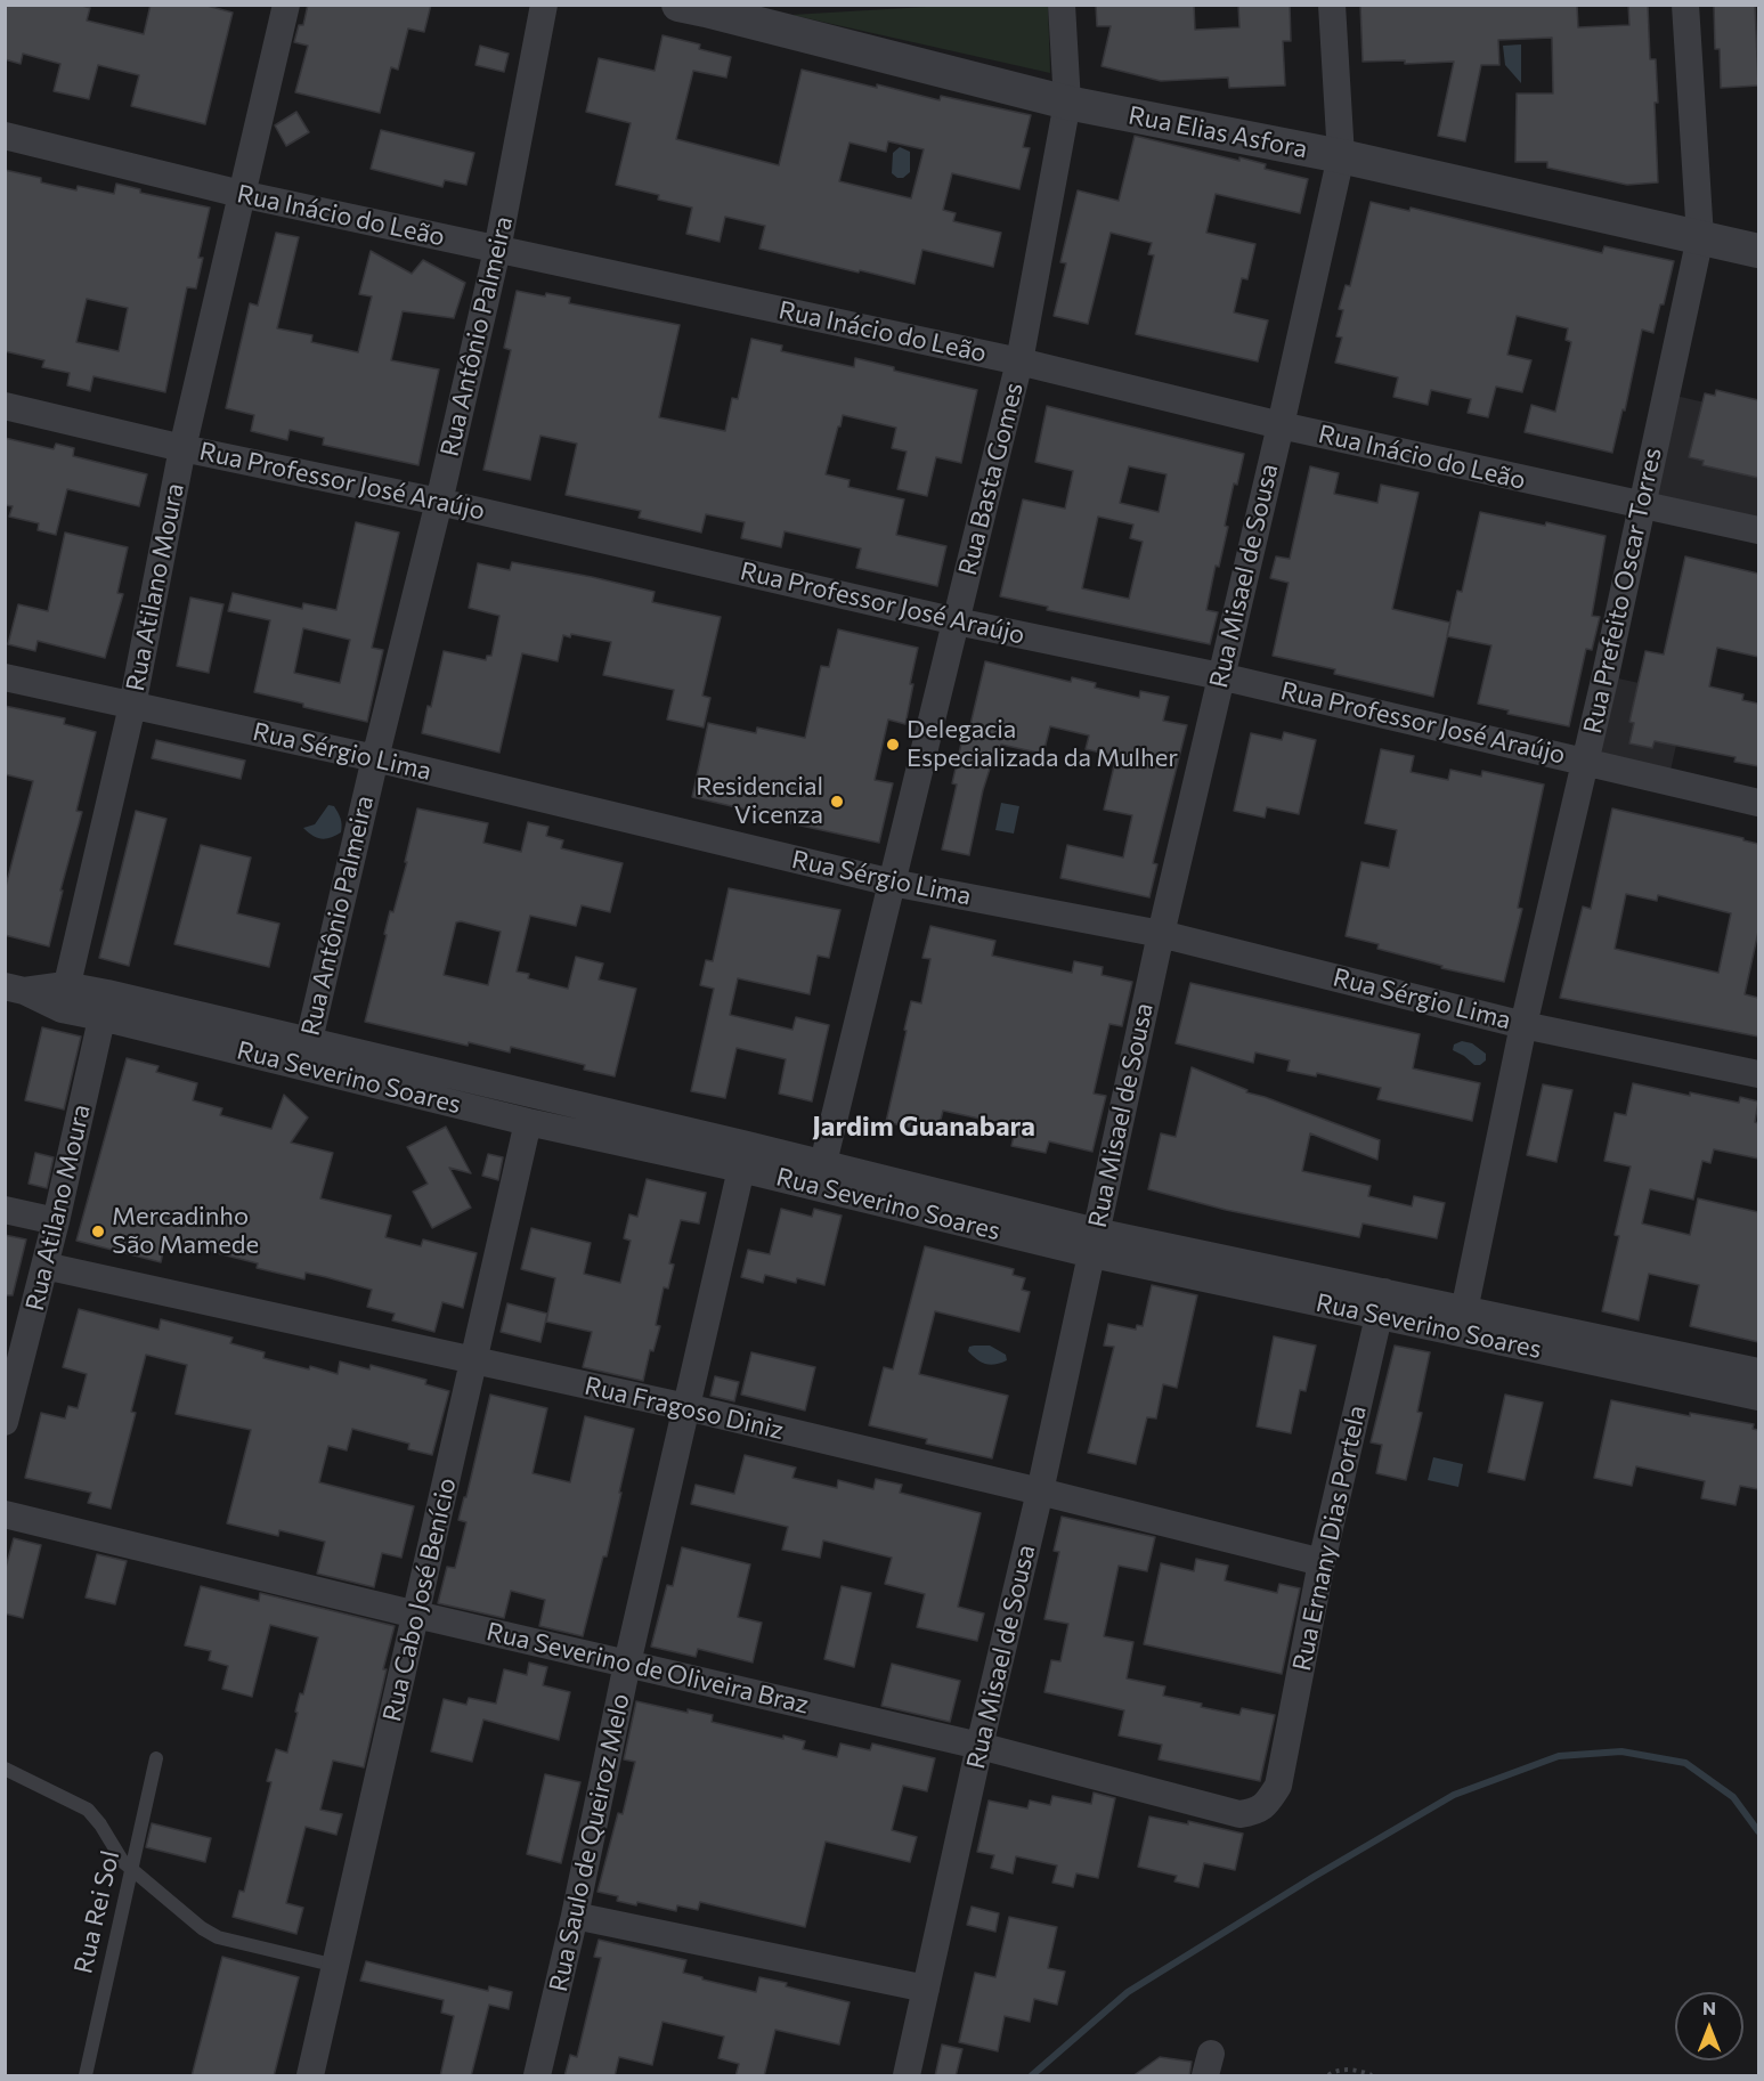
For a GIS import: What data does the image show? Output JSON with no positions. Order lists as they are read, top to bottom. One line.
{"streets":{"street":["Rua Elias Asfora","Rua Inácio do Leão","Rua Antônio Palmeira","Rua Basta Gomes","Rua Professor José Araújo","Rua Misael de Sousa","Rua Atilano Moura","Rua Prefeito Oscar Torres","Rua Sérgio Lima","Rua Severino Soares","Rua Fragoso Diniz","Rua Ernany Dias Portela","Rua Cabo José Benício","Rua Severino de Oliveira Braz","Rua Saulo de Queiroz Melo"],"lane":["Rua Rei Sol"]},"crossings":[["Rua Elias Asfora","Rua Basta Gomes"],["Rua Elias Asfora","Rua Misael de Sousa"],["Rua Elias Asfora","Rua Prefeito Oscar Torres"],["Rua Inácio do Leão","Rua Antônio Palmeira"],["Rua Inácio do Leão","Rua Basta Gomes"],["Rua Inácio do Leão","Rua Misael de Sousa"],["Rua Inácio do Leão","Rua Atilano Moura"],["Rua Inácio do Leão","Rua Prefeito Oscar Torres"],["Rua Antônio Palmeira","Rua Professor José Araújo"],["Rua Antônio Palmeira","Rua Sérgio Lima"],["Rua Antônio Palmeira","Rua Severino Soares"],["Rua Basta Gomes","Rua Professor José Araújo"],["Rua Basta Gomes","Rua Sérgio Lima"],["Rua Basta Gomes","Rua Severino Soares"],["Rua Professor José Araújo","Rua Misael de Sousa"],["Rua Professor José Araújo","Rua Atilano Moura"],["Rua Professor José Araújo","Rua Prefeito Oscar Torres"],["Rua Misael de Sousa","Rua Sérgio Lima"],["Rua Misael de Sousa","Rua Severino Soares"],["Rua Misael de Sousa","Rua Fragoso Diniz"],["Rua Misael de Sousa","Rua Severino de Oliveira Braz"],["Rua Atilano Moura","Rua Sérgio Lima"],["Rua Atilano Moura","Rua Severino Soares"],["Rua Atilano Moura","Rua Fragoso Diniz"],["Rua Prefeito Oscar Torres","Rua Sérgio Lima"],["Rua Prefeito Oscar Torres","Rua Severino Soares"],["Rua Severino Soares","Rua Ernany Dias Portela"],["Rua Severino Soares","Rua Cabo José Benício"],["Rua Severino Soares","Rua Saulo de Queiroz Melo"],["Rua Fragoso Diniz","Rua Ernany Dias Portela"],["Rua Fragoso Diniz","Rua Cabo José Benício"],["Rua Fragoso Diniz","Rua Saulo de Queiroz Melo"],["Rua Ernany Dias Portela","Rua Severino de Oliveira Braz"],["Rua Cabo José Benício","Rua Severino de Oliveira Braz"],["Rua Severino de Oliveira Braz","Rua Saulo de Queiroz Melo"]],"districts":["Jardim Guanabara"],"places":["Delegacia Especializada da Mulher","Residencial Vicenza","Mercadinho São Mamede"],"north":"top"}
